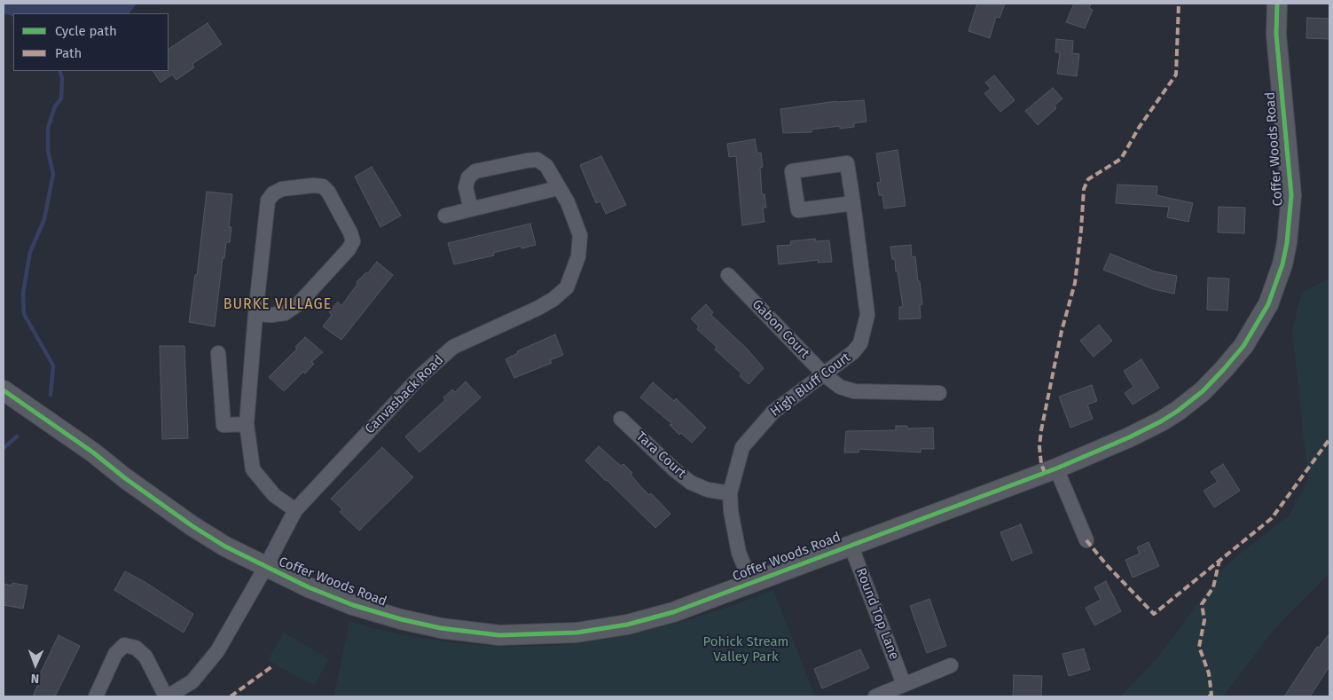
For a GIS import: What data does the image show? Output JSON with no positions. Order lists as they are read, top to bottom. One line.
{"streets":{"street":["Coffer Woods Road","Gabon Court","High Bluff Court","Canvasback Road","Tara Court","Round Top Lane"]},"crossings":[["Coffer Woods Road","High Bluff Court"],["Coffer Woods Road","Canvasback Road"],["Coffer Woods Road","Round Top Lane"],["Gabon Court","High Bluff Court"],["High Bluff Court","Tara Court"]],"districts":["BURKE VILLAGE"],"parks":["Pohick Stream Valley Park"],"legend":["Cycle path","Path"],"north":"bottom"}
